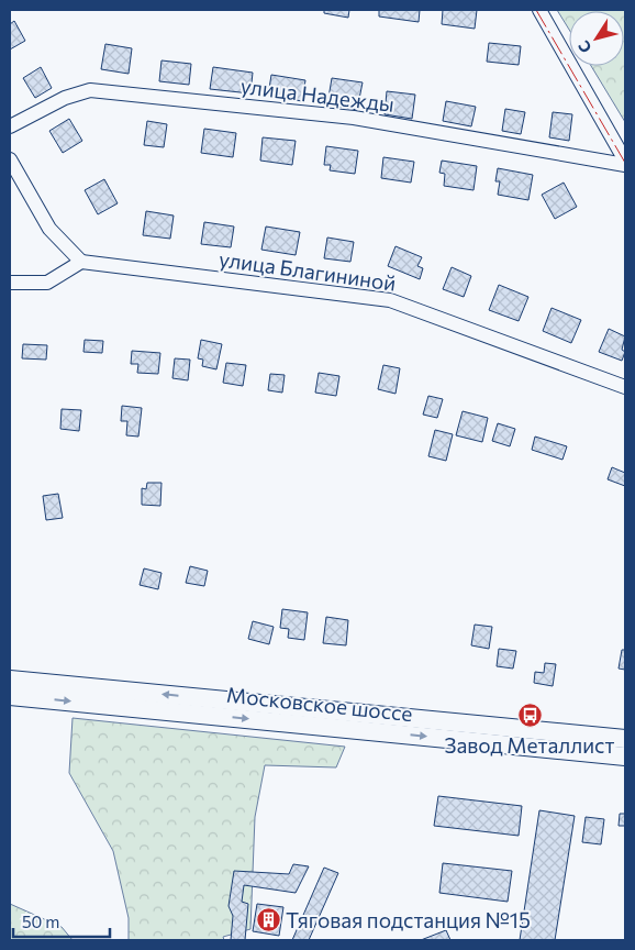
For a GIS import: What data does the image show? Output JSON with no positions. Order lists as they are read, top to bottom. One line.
{"streets":{"main road":["Московское шоссе"],"street":["улица Надежды","улица Благининой"]},"places":{"bus stop":["Завод Металлист"],"building":["Тяговая подстанция №15"]},"scale_bar":"50 m","north":"bottom left"}
